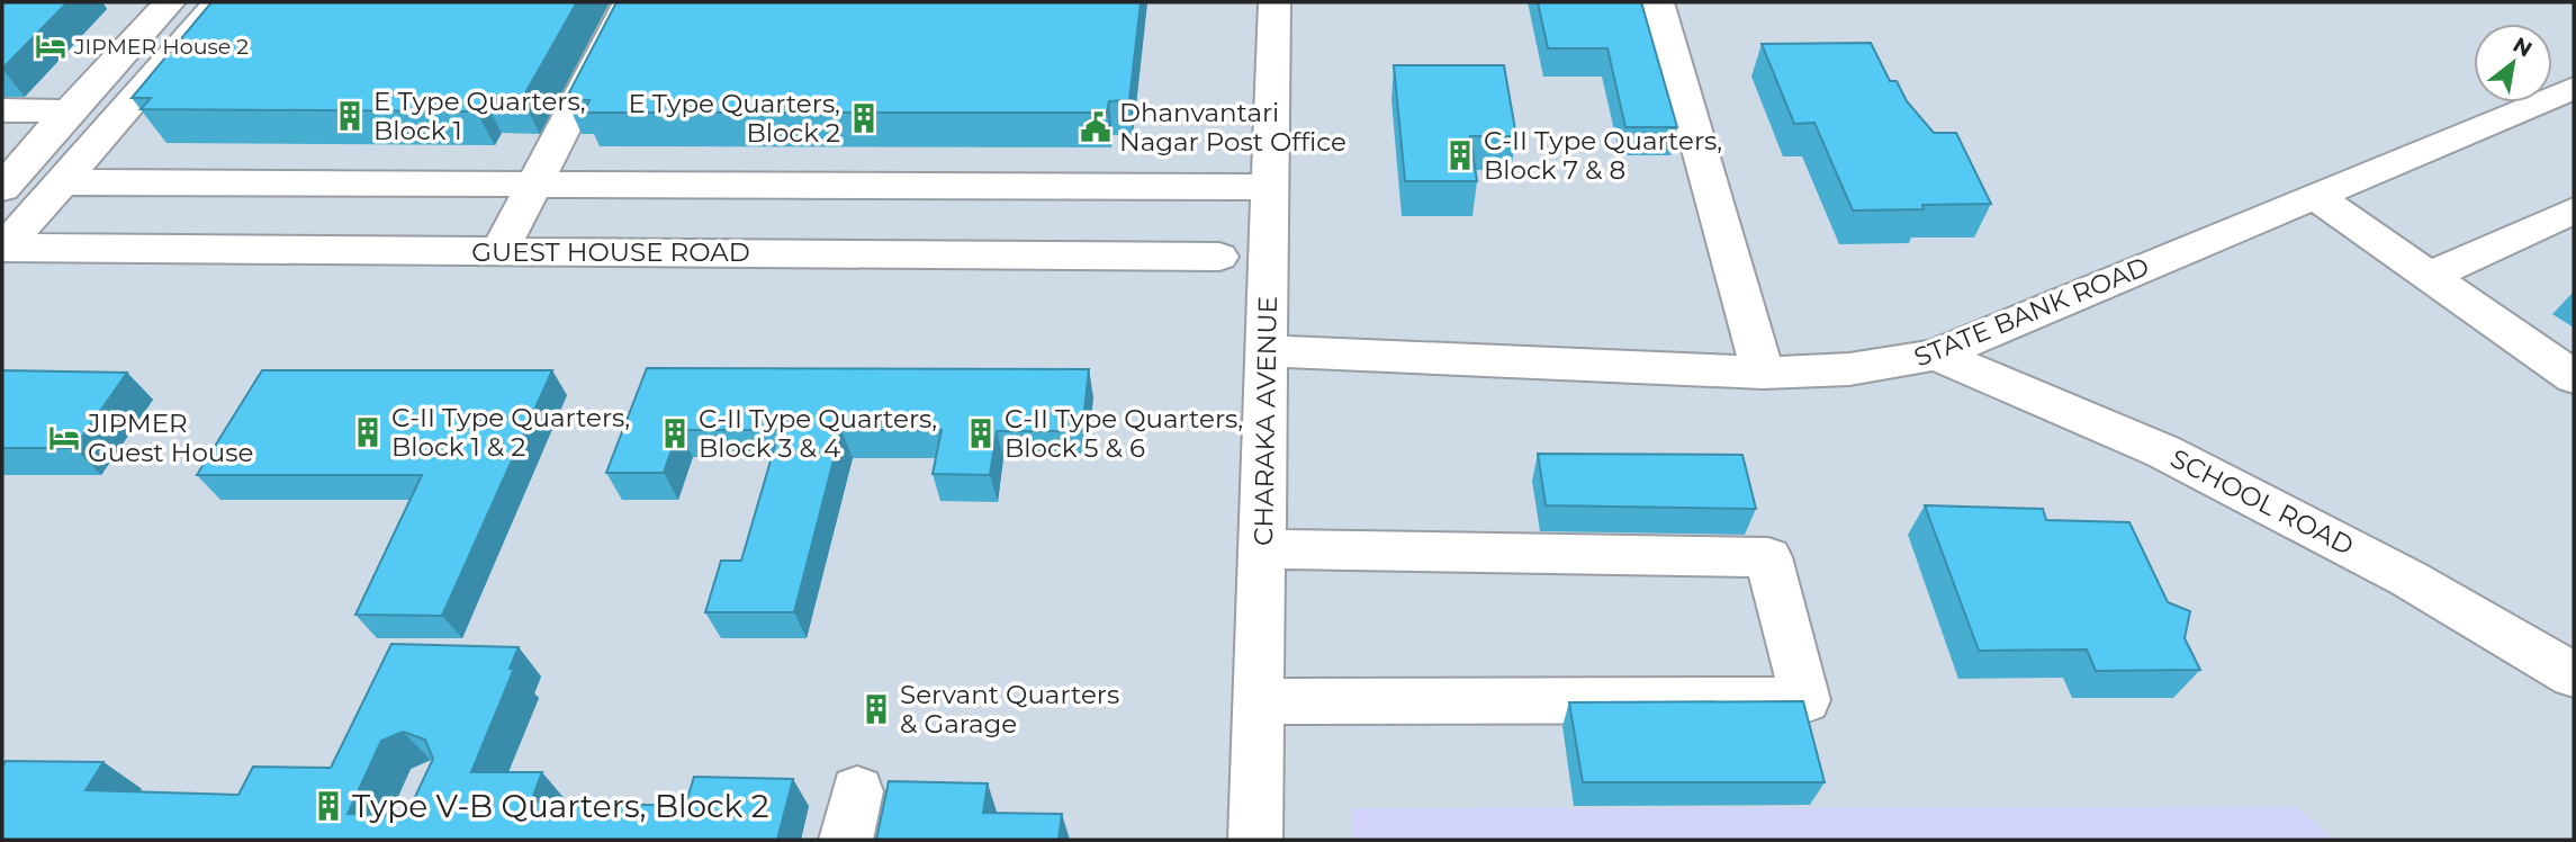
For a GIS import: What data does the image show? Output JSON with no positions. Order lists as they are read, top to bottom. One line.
{"streets":{"street":["GUEST HOUSE ROAD","STATE BANK ROAD","CHARAKA AVENUE","SCHOOL ROAD"]},"crossings":[["GUEST HOUSE ROAD","CHARAKA AVENUE"],["STATE BANK ROAD","CHARAKA AVENUE"],["STATE BANK ROAD","SCHOOL ROAD"]],"places":{"hotel":["JIPMER House 2","JIPMER Guest House"],"building":["E Type Quarters, Block 1","E Type Quarters, Block 2","C-II Type Quarters, Block 7 & 8","C-II Type Quarters, Block 1 & 2","C-II Type Quarters, Block 3 & 4","C-II Type Quarters, Block 5 & 6","Servant Quarters & Garage","Type V-B Quarters, Block 2"],"public building":["Dhanvantari Nagar Post Office"]},"north":"top right"}
